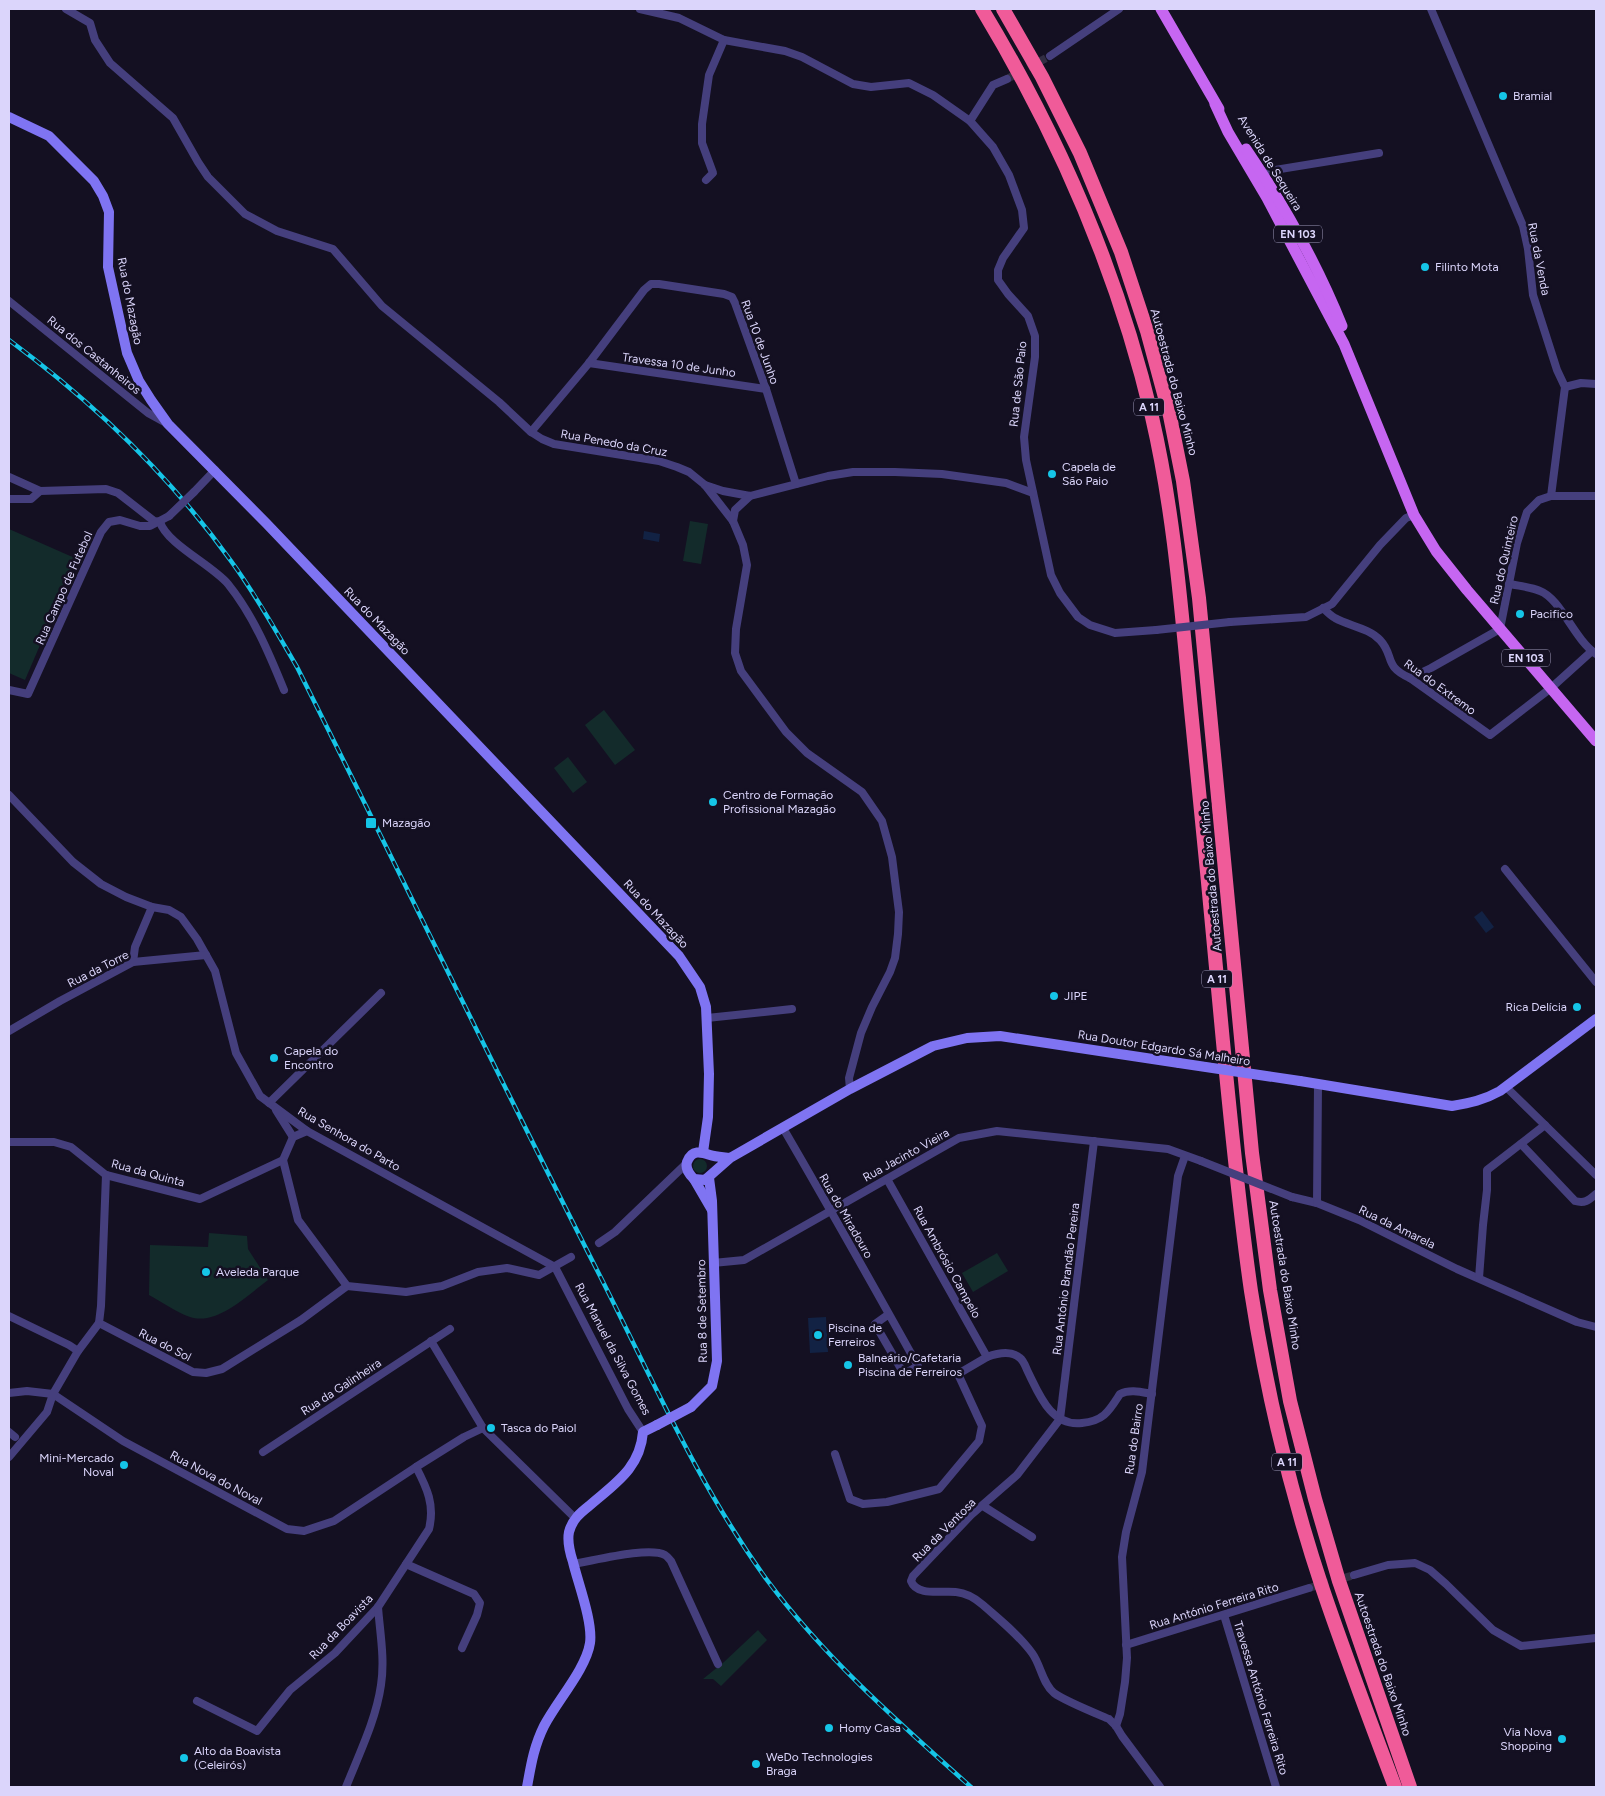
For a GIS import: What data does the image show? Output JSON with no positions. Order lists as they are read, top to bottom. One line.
{"streets":{"highway":["Autoestrada do Baixo Minho","A 11"],"main road":["Avenida de Sequeira","EN 103"],"street":["Rua da Venda","Rua do Mazagão","Rua 10 de Junho","Rua dos Castanheiros","Travessa 10 de Junho","Rua de São Paio","Rua Penedo da Cruz","Rua do Quinteiro","Rua Campo de Futebol","Rua do Extremo","Rua da Torre","Rua Doutor Edgardo Sá Malheiro","Rua Senhora do Parto","Rua Jacinto Vieira","Rua da Quinta","Rua do Miradouro","Rua da Amarela","Rua Ambrósio Campelo","Rua António Brandão Pereira","Rua 8 de Setembro","Rua do Sol","Rua Manuel da Silva Gomes","Rua da Galinheira","Rua do Bairro","Rua Nova do Noval","Rua da Ventosa","Rua António Ferreira Rito","Rua da Boavista","Travessa António Ferreira Rito"]},"crossings":[["Avenida de Sequeira","EN 103"],["Avenida de Sequeira","Rua de São Paio"],["Avenida de Sequeira","Rua do Quinteiro"],["EN 103","Rua do Quinteiro"],["EN 103","Rua do Extremo"],["Rua do Mazagão","Rua dos Castanheiros"],["Rua do Mazagão","Rua Doutor Edgardo Sá Malheiro"],["Rua do Mazagão","Rua 8 de Setembro"],["Rua 10 de Junho","Travessa 10 de Junho"],["Rua 10 de Junho","Rua Penedo da Cruz"],["Autoestrada do Baixo Minho","A 11"],["Rua de São Paio","Rua do Extremo"],["Rua Penedo da Cruz","Rua Doutor Edgardo Sá Malheiro"],["Rua da Torre","Rua Senhora do Parto"],["Rua Doutor Edgardo Sá Malheiro","Rua do Miradouro"],["Rua Doutor Edgardo Sá Malheiro","Rua 8 de Setembro"],["Rua Senhora do Parto","Rua Manuel da Silva Gomes"],["Rua Jacinto Vieira","Rua do Miradouro"],["Rua Jacinto Vieira","Rua da Amarela"],["Rua Jacinto Vieira","Rua Ambrósio Campelo"],["Rua Jacinto Vieira","Rua António Brandão Pereira"],["Rua Jacinto Vieira","Rua 8 de Setembro"],["Rua Jacinto Vieira","Rua do Bairro"],["Rua da Amarela","Rua do Bairro"],["Rua António Brandão Pereira","Rua da Ventosa"],["Rua 8 de Setembro","Rua Manuel da Silva Gomes"],["Rua do Bairro","Rua da Ventosa"],["Rua do Bairro","Rua António Ferreira Rito"],["Rua Nova do Noval","Rua da Boavista"],["Rua António Ferreira Rito","Travessa António Ferreira Rito"]],"places":{"other":["Bramial","Filinto Mota","Capela de São Paio","Pacifico","Centro de Formação Profissional Mazagão","JIPE","Rica Delícia","Capela do Encontro","Aveleda Parque","Piscina de Ferreiros","Balneário/Cafetaria Piscina de Ferreiros","Tasca do Paiol","Mini-Mercado Noval","Homy Casa","Via Nova Shopping","Alto da Boavista (Celeirós)","WeDo Technologies Braga"],"transit":["Mazagão"]}}
